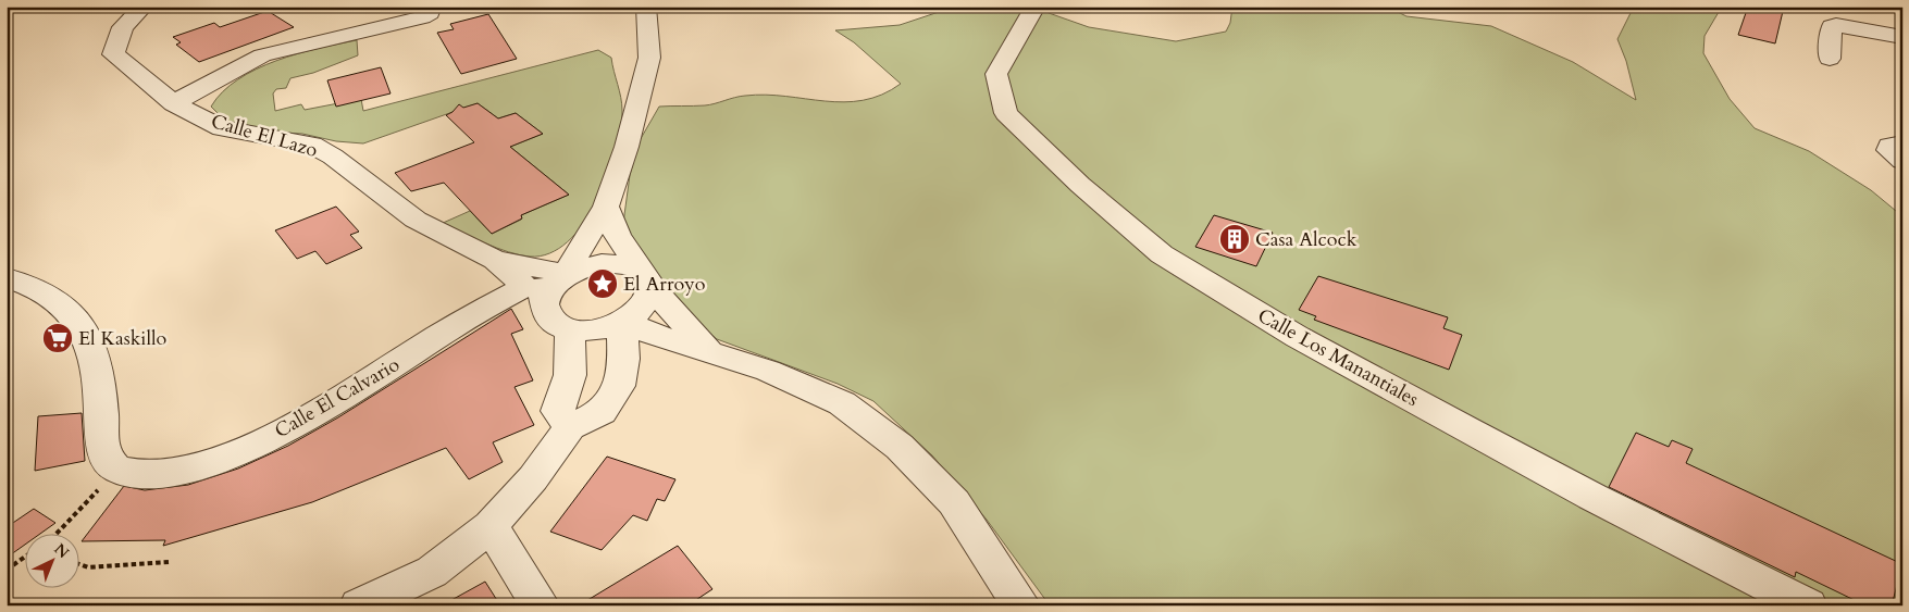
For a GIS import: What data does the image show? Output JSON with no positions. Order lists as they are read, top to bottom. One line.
{"streets":{"street":["Calle El Lazo","Calle Los Manantiales","Calle El Calvario"]},"crossings":[["Calle El Lazo","Calle El Calvario"]],"places":{"building":["Casa Alcock"],"place":["El Arroyo"],"supermarket":["El Kaskillo"]},"north":"top right"}
